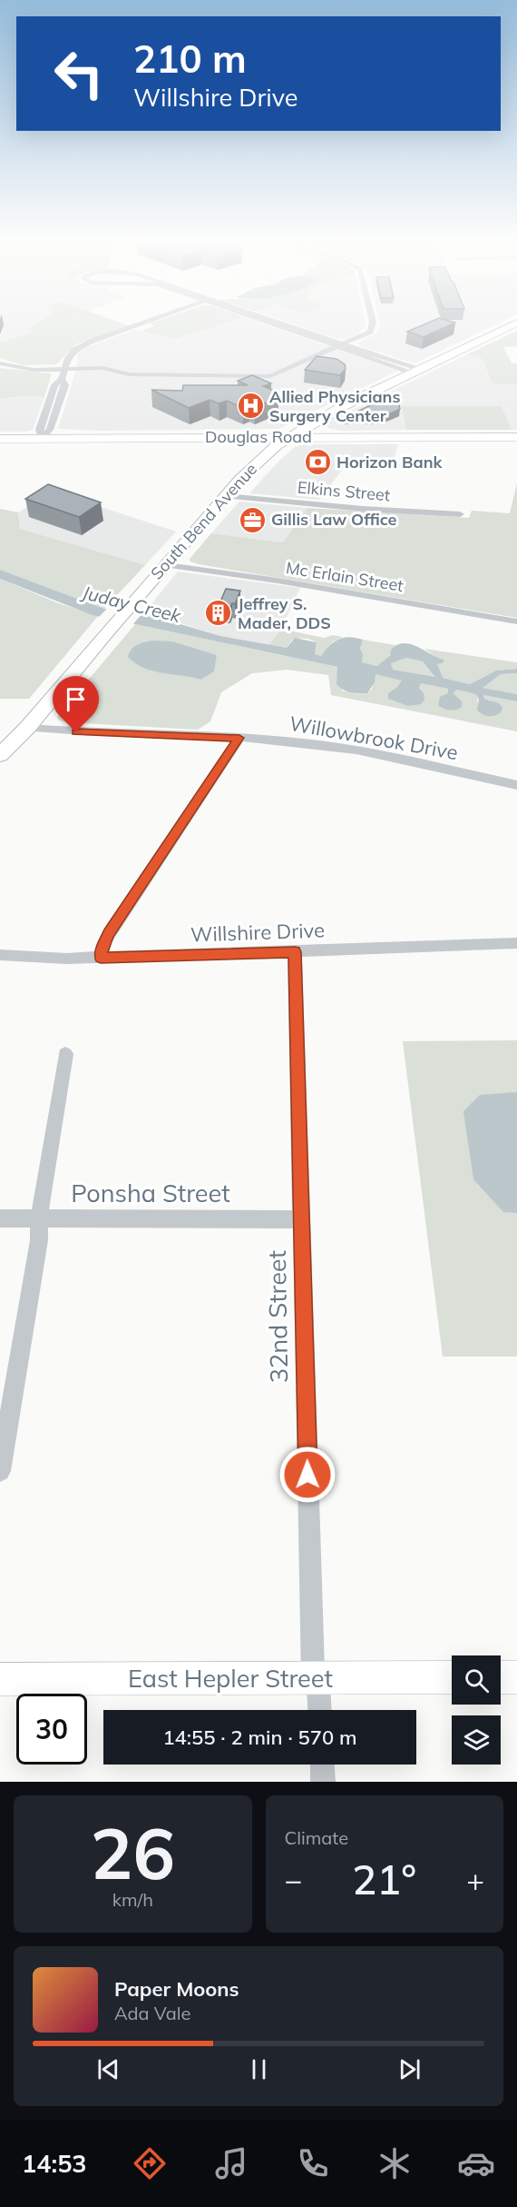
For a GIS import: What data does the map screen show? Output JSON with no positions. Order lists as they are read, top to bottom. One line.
{"streets":{"main road":["South Bend Avenue"],"street":["Douglas Road","Elkins Street","Mc Erlain Street","Willowbrook Drive","Willshire Drive","Ponsha Street","32nd Street","East Hepler Street"]},"crossings":[["Douglas Road","South Bend Avenue"],["Elkins Street","South Bend Avenue"],["South Bend Avenue","Mc Erlain Street"],["South Bend Avenue","Willowbrook Drive"],["Willshire Drive","32nd Street"],["Ponsha Street","32nd Street"],["32nd Street","East Hepler Street"]],"water":["Juday Creek"],"places":{"hospital":["Allied Physicians Surgery Center"],"bank":["Horizon Bank"],"office":["Gillis Law Office"],"building":["Jeffrey S. Mader, DDS"]},"page":{"turn":["210 m","Willshire Drive"],"limit":"30","trip":"14:55 · 2 min · 570 m","tile":[["26","km/h"],"Climate"],"heat":["−","21°","+"],"song":["Paper Moons","Ada Vale"],"tabs":"14:53"}}
